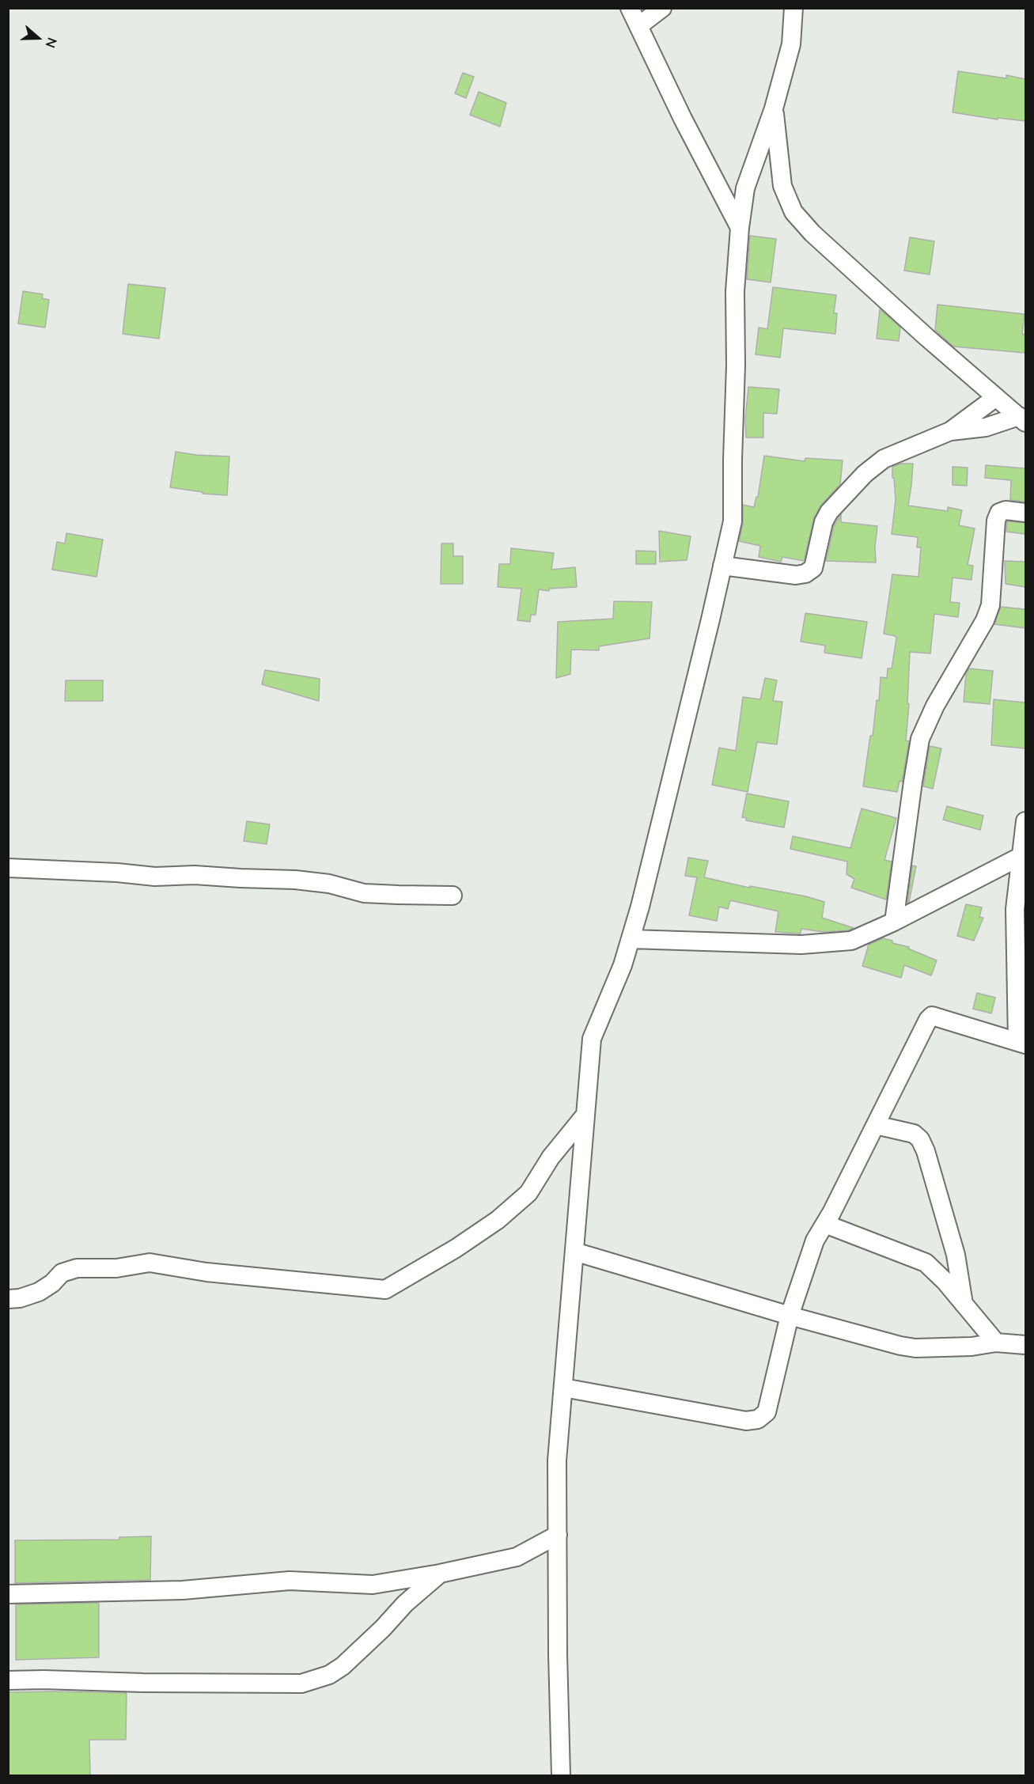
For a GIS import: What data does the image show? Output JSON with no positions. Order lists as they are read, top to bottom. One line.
{"north":"right"}
